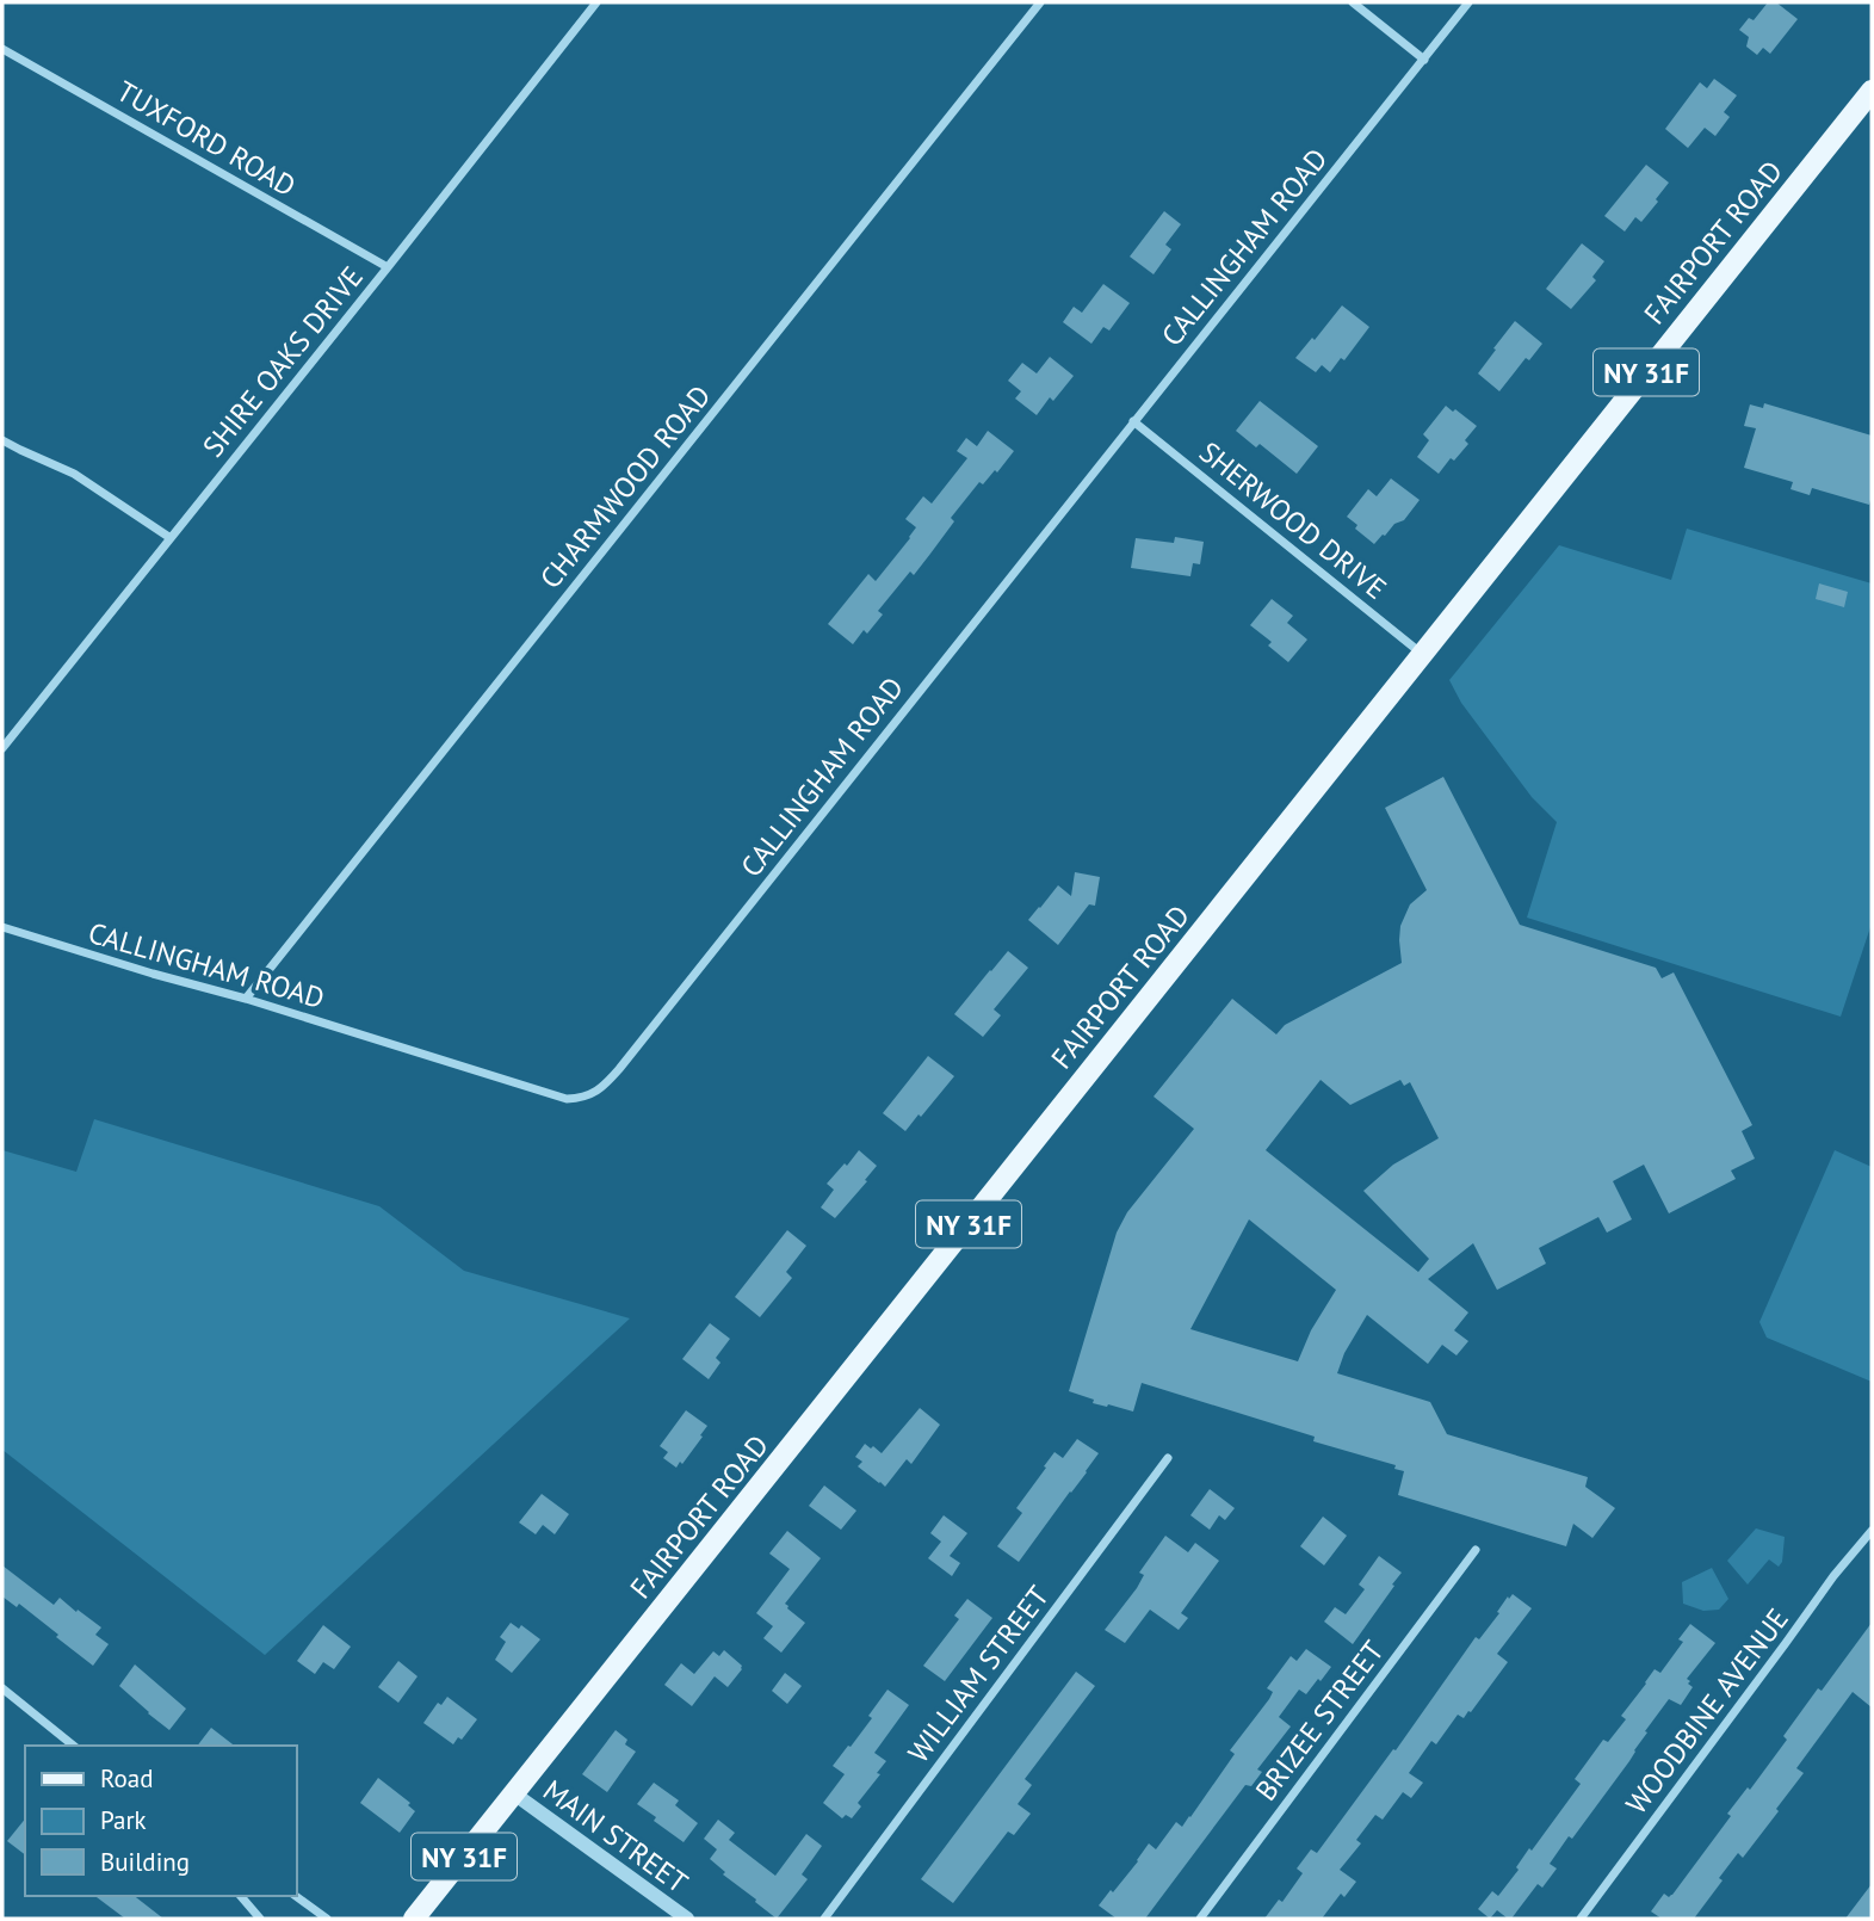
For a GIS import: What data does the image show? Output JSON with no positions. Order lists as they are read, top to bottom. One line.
{"streets":{"main road":["FAIRPORT ROAD","NY 31F"],"street":["TUXFORD ROAD","CALLINGHAM ROAD","SHIRE OAKS DRIVE","CHARMWOOD ROAD","SHERWOOD DRIVE","WILLIAM STREET","WOODBINE AVENUE","BRIZEE STREET","MAIN STREET"]},"crossings":[["TUXFORD ROAD","SHIRE OAKS DRIVE"],["FAIRPORT ROAD","SHERWOOD DRIVE"],["FAIRPORT ROAD","MAIN STREET"],["CALLINGHAM ROAD","CHARMWOOD ROAD"],["CALLINGHAM ROAD","SHERWOOD DRIVE"]],"legend":["Road","Park","Building"]}
